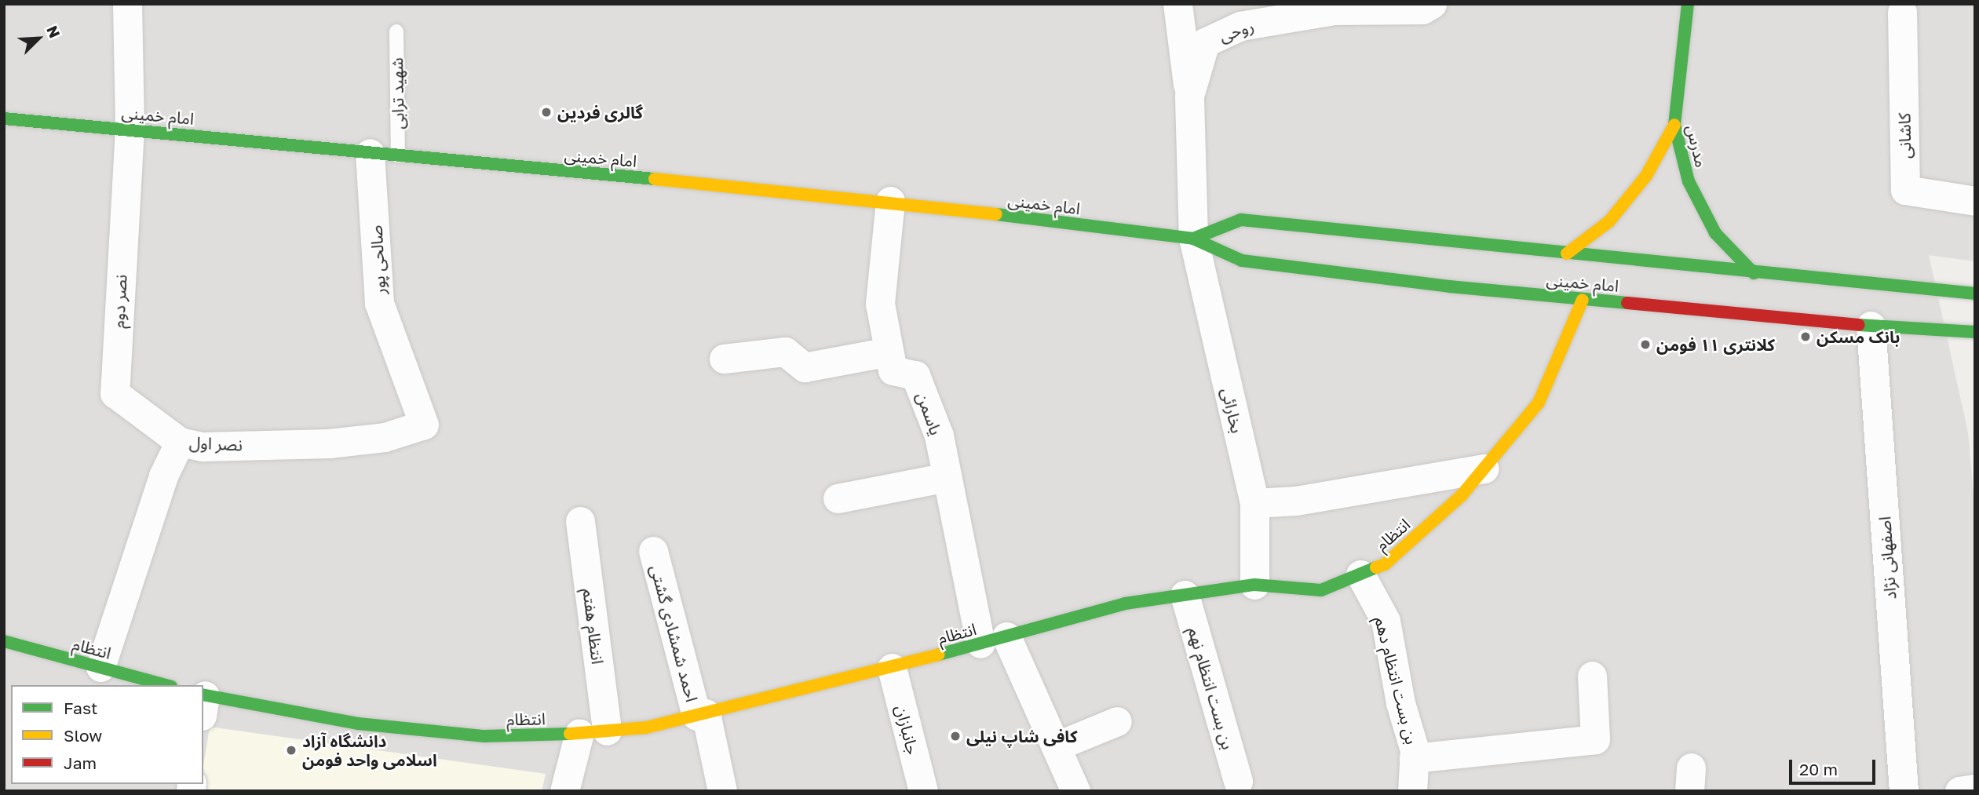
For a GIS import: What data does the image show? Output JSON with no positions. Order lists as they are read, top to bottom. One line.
{"streets":{"main road":["امام خمینی","مدرس","انتظام"],"street":["روحی","کاشانی","صالحی پور","نصر دوم","بخارائی","یاسمن","نصر اول","اصفهانی نژاد","انتظام هفتم","احمد شمشادی گشتی","بن بست انتظام دهم","بن بست انتظام نهم","جانبازان"],"lane":["شهید ترابی"]},"crossings":[["روحی","امام خمینی"],["روحی","بخارائی"],["شهید ترابی","امام خمینی"],["امام خمینی","مدرس"],["امام خمینی","صالحی پور"],["امام خمینی","نصر دوم"],["امام خمینی","بخارائی"],["امام خمینی","یاسمن"],["امام خمینی","انتظام"],["امام خمینی","اصفهانی نژاد"],["صالحی پور","نصر اول"],["نصر دوم","نصر اول"],["بخارائی","انتظام"],["یاسمن","انتظام"],["نصر اول","انتظام"],["انتظام","انتظام هفتم"],["انتظام","احمد شمشادی گشتی"],["انتظام","بن بست انتظام دهم"],["انتظام","بن بست انتظام نهم"],["انتظام","جانبازان"]],"places":["گالری فردین","بانک مسکن","کلانتری ۱۱ فومن","کافی شاپ نیلی","دانشگاه آزاد اسلامی واحد فومن"],"legend":["Fast","Slow","Jam"],"scale_bar":"20 m","north":"top right"}
